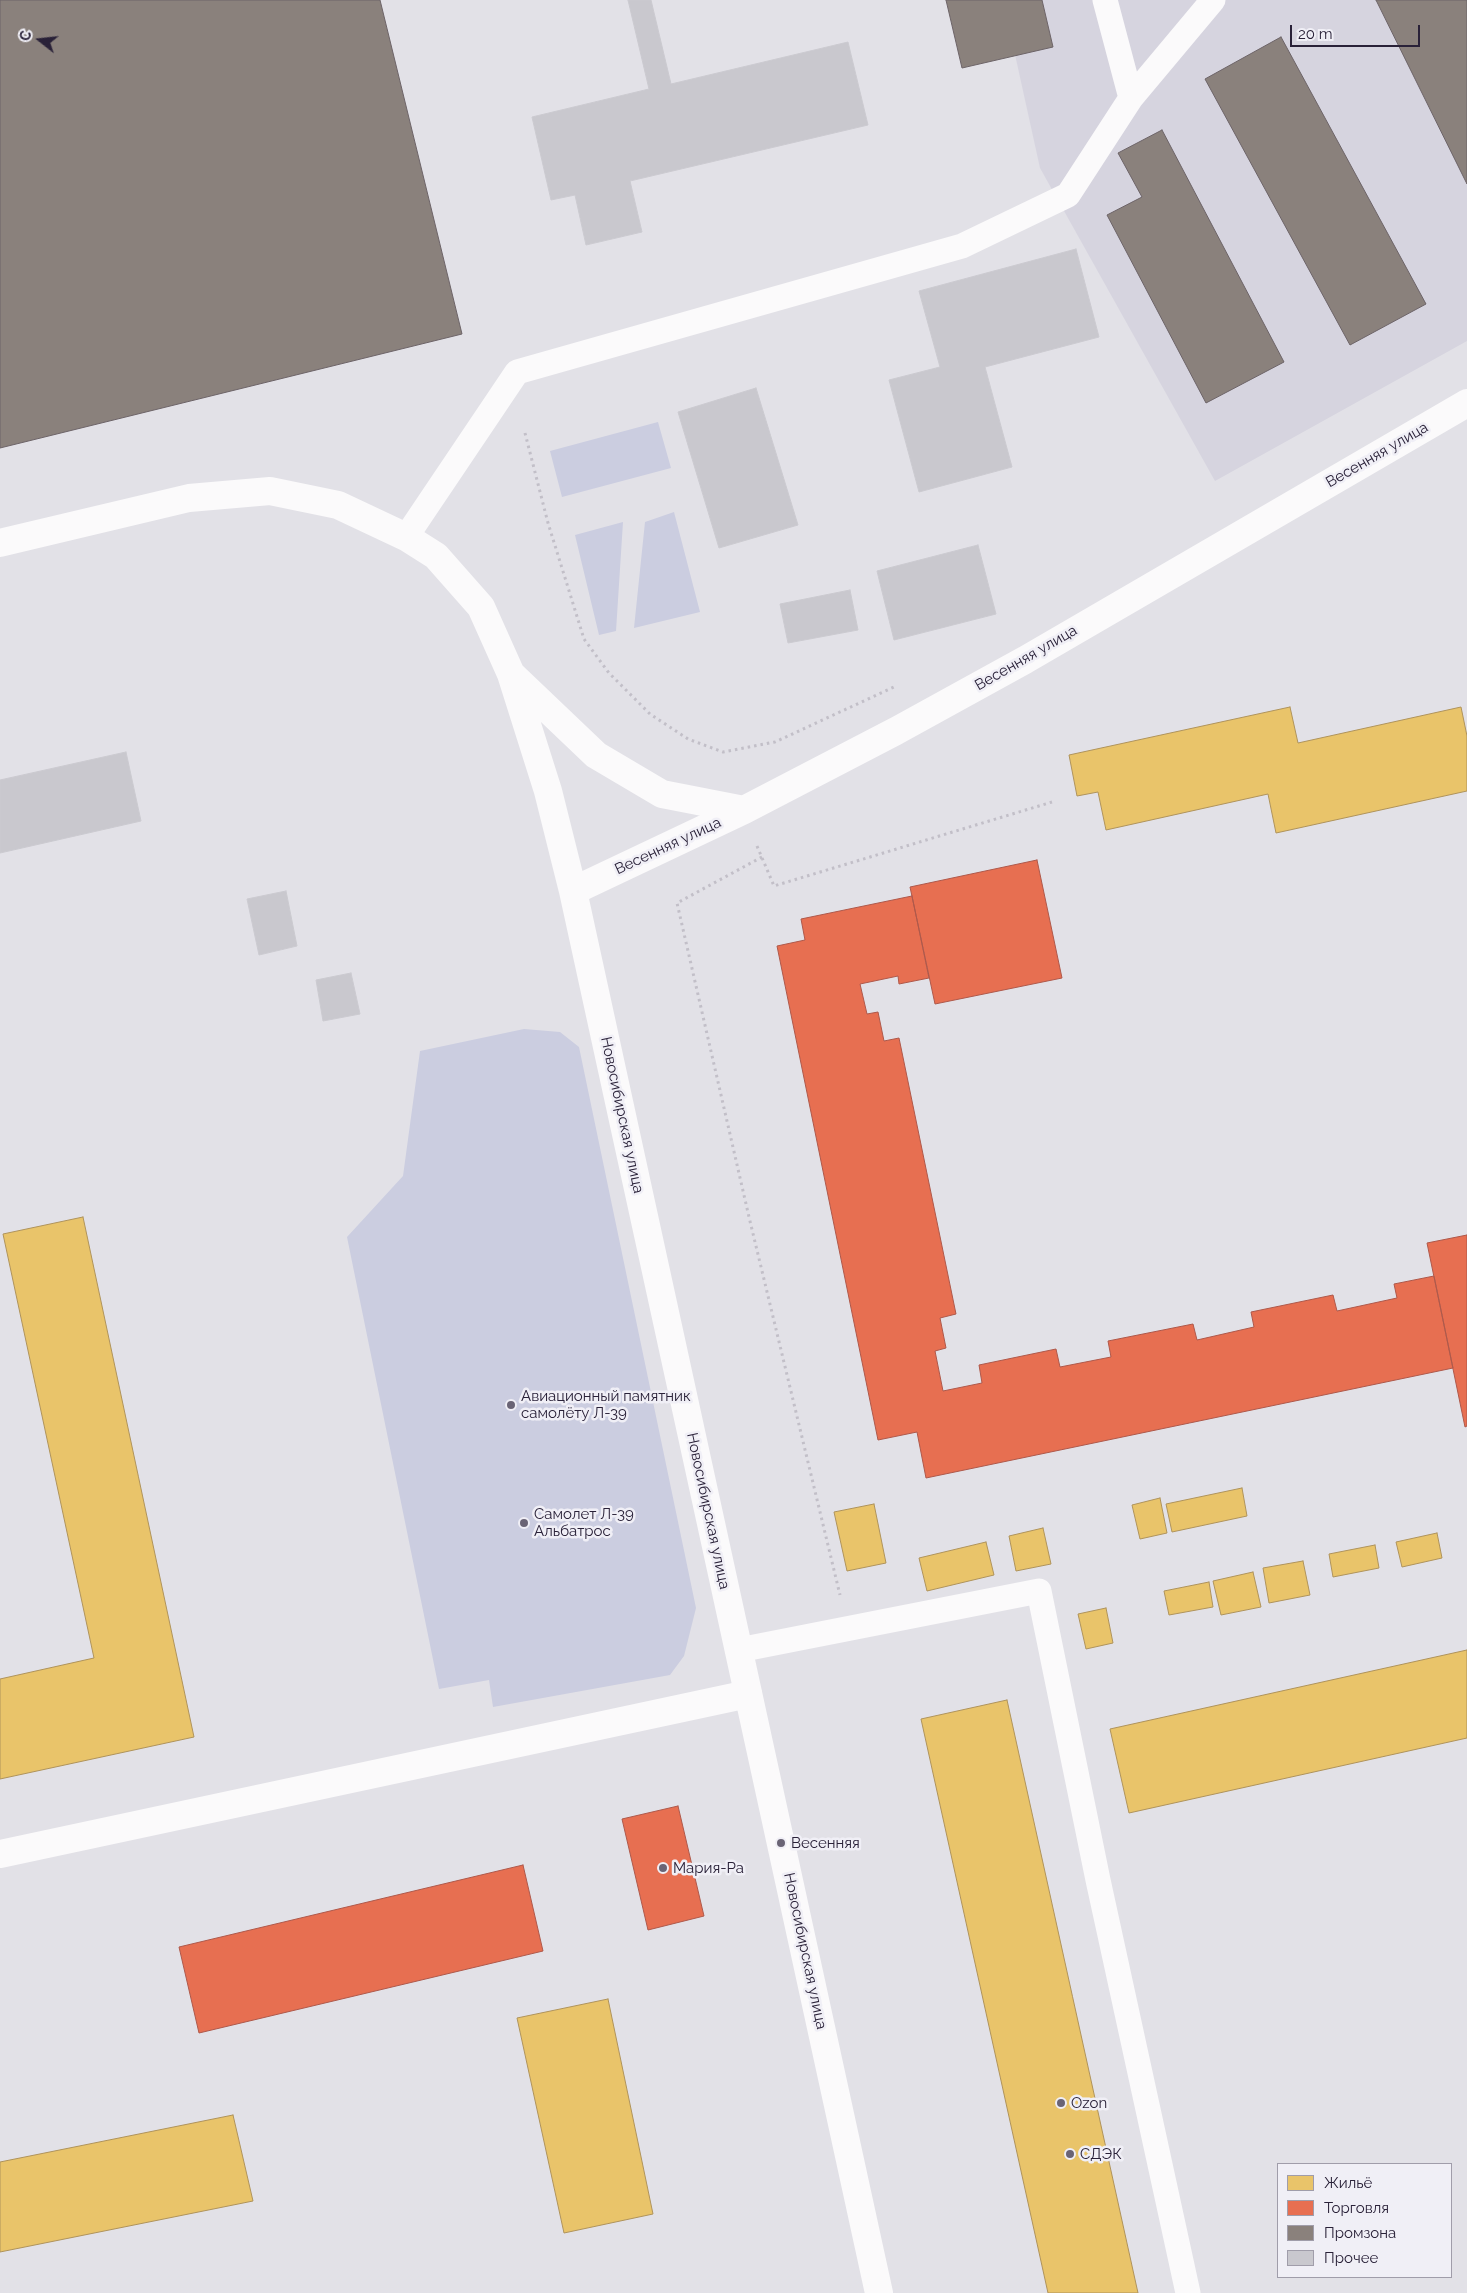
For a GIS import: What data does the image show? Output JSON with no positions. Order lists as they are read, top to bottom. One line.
{"streets":{"street":["Весенняя улица","Новосибирская улица"]},"crossings":[["Весенняя улица","Новосибирская улица"]],"places":["Авиационный памятник самолёту Л-39","Самолет Л-39 Альбатрос","Весенняя","Мария-Ра","Ozon","СДЭК"],"legend":["Жильё","Торговля","Промзона","Прочее"],"scale_bar":"20 m","north":"left"}
